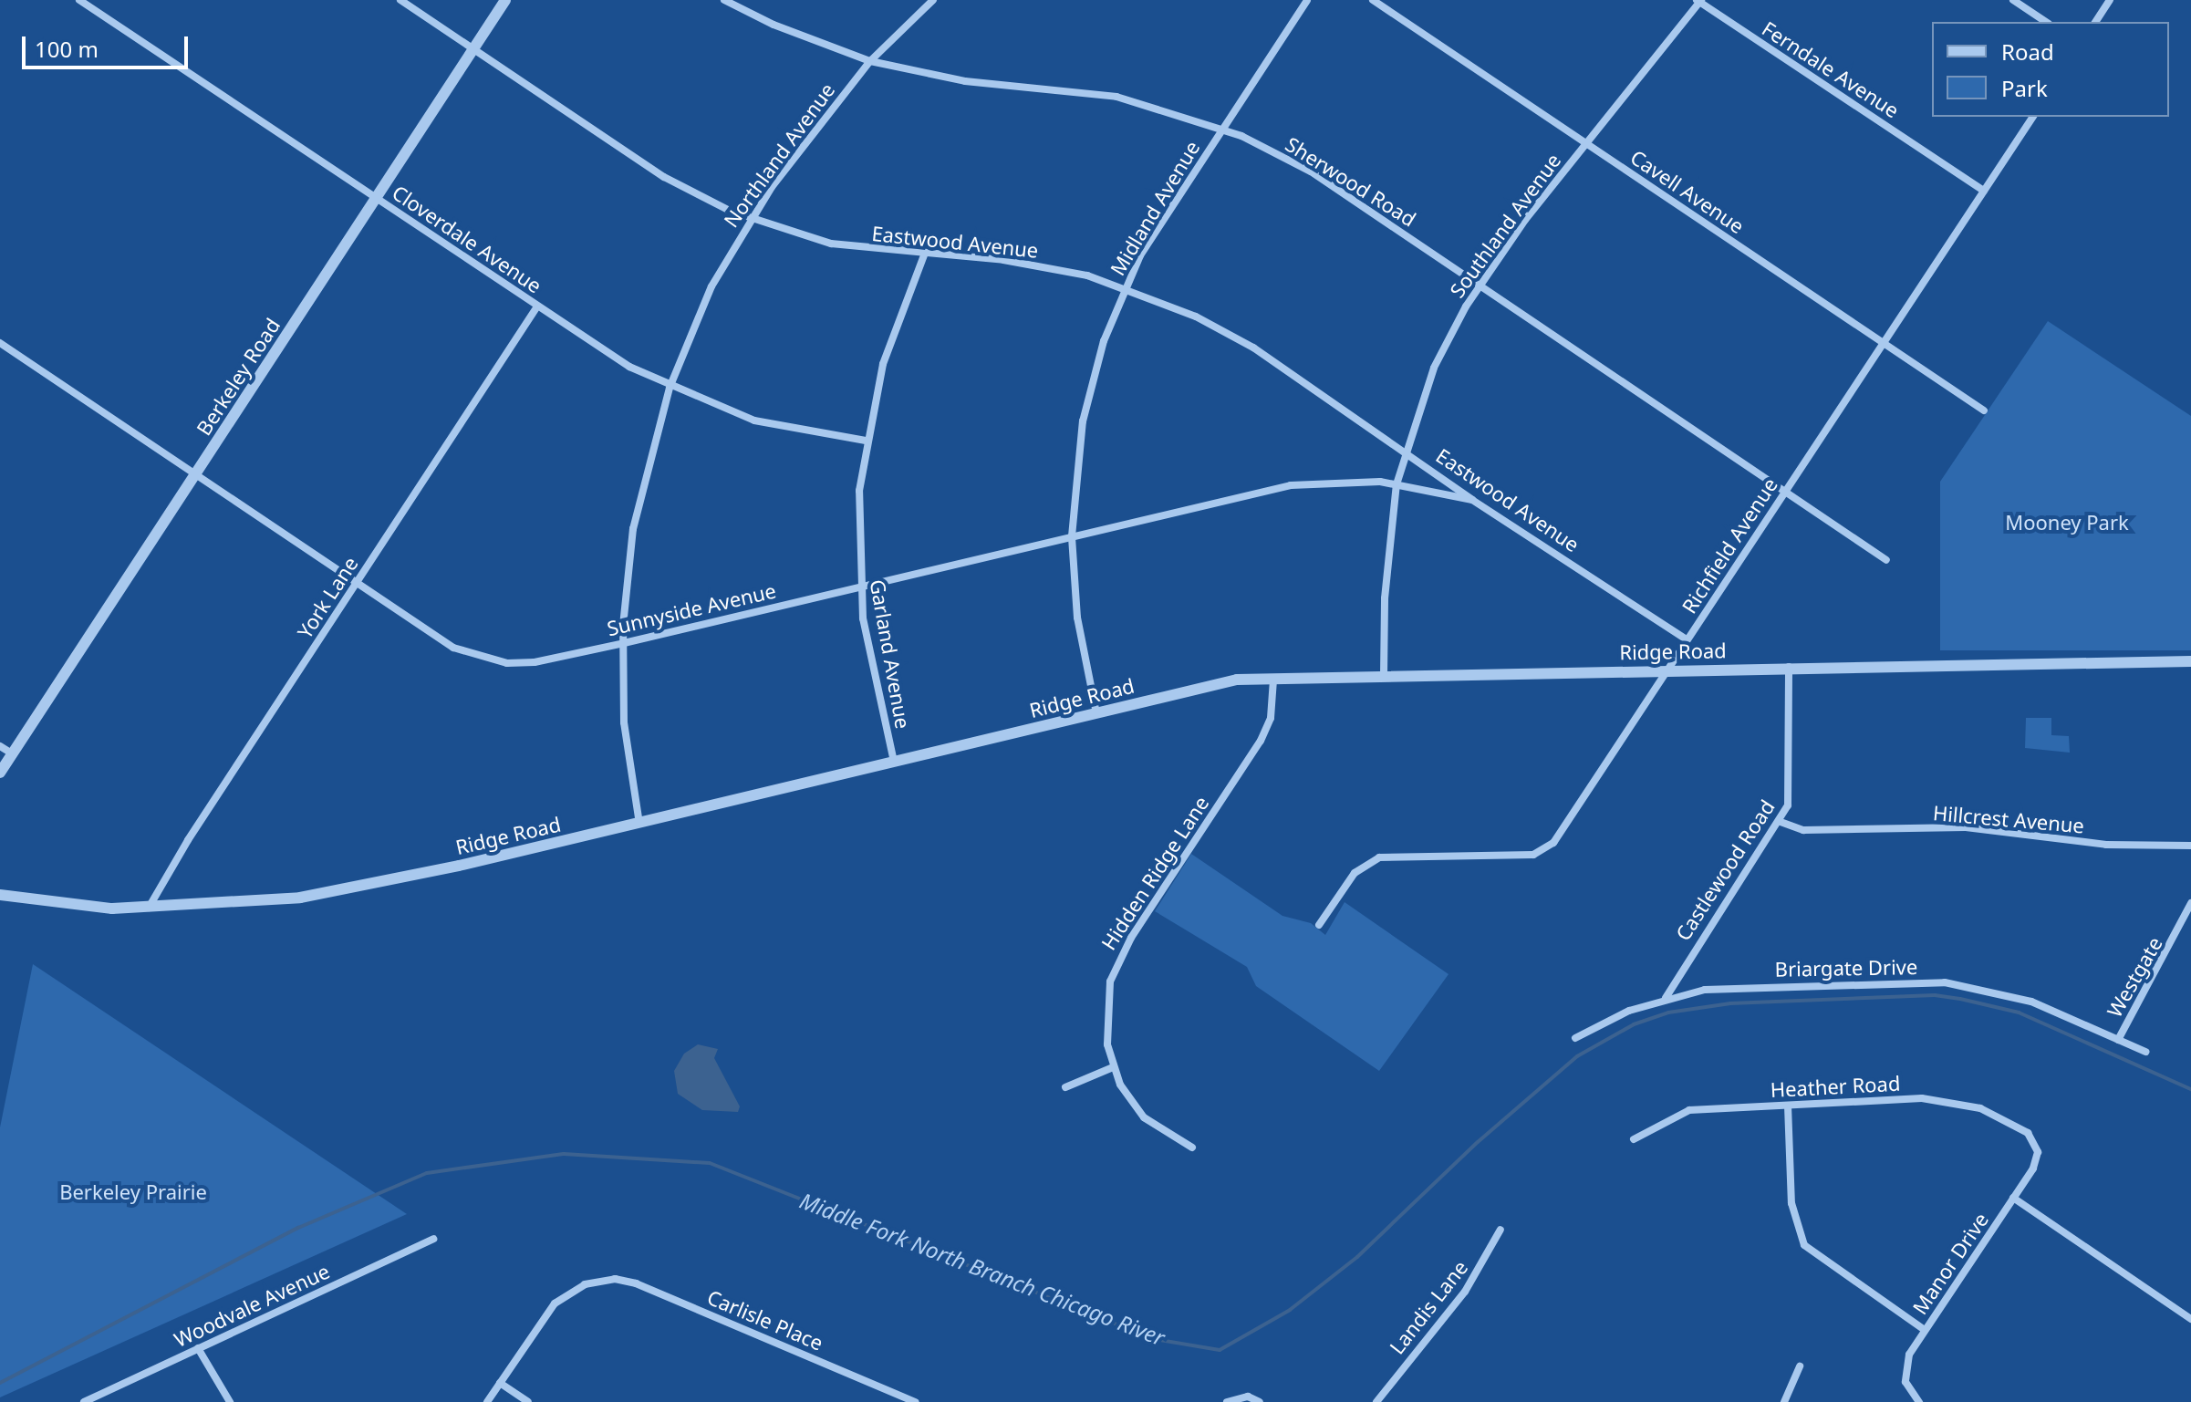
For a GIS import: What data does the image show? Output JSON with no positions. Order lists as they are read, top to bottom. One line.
{"streets":{"street":["Ferndale Avenue","Northland Avenue","Sherwood Road","Cavell Avenue","Midland Avenue","Southland Avenue","Cloverdale Avenue","Eastwood Avenue","Berkeley Road","Richfield Avenue","York Lane","Sunnyside Avenue","Ridge Road","Garland Avenue","Hillcrest Avenue","Castlewood Road","Hidden Ridge Lane","Briargate Drive","Westgate","Heather Road","Manor Drive","Woodvale Avenue","Landis Lane","Carlisle Place"]},"crossings":[["Ferndale Avenue","Southland Avenue"],["Ferndale Avenue","Richfield Avenue"],["Northland Avenue","Sherwood Road"],["Northland Avenue","Cloverdale Avenue"],["Northland Avenue","Eastwood Avenue"],["Northland Avenue","Sunnyside Avenue"],["Northland Avenue","Ridge Road"],["Sherwood Road","Midland Avenue"],["Sherwood Road","Southland Avenue"],["Sherwood Road","Richfield Avenue"],["Cavell Avenue","Southland Avenue"],["Cavell Avenue","Richfield Avenue"],["Midland Avenue","Eastwood Avenue"],["Midland Avenue","Sunnyside Avenue"],["Midland Avenue","Ridge Road"],["Southland Avenue","Eastwood Avenue"],["Southland Avenue","Sunnyside Avenue"],["Southland Avenue","Ridge Road"],["Cloverdale Avenue","Berkeley Road"],["Cloverdale Avenue","York Lane"],["Cloverdale Avenue","Garland Avenue"],["Eastwood Avenue","Berkeley Road"],["Eastwood Avenue","Richfield Avenue"],["Eastwood Avenue","Sunnyside Avenue"],["Eastwood Avenue","Garland Avenue"],["Berkeley Road","Sunnyside Avenue"],["Richfield Avenue","Ridge Road"],["York Lane","Sunnyside Avenue"],["York Lane","Ridge Road"],["Sunnyside Avenue","Garland Avenue"],["Ridge Road","Garland Avenue"],["Ridge Road","Castlewood Road"],["Ridge Road","Hidden Ridge Lane"],["Hillcrest Avenue","Castlewood Road"],["Castlewood Road","Briargate Drive"],["Briargate Drive","Westgate"],["Heather Road","Manor Drive"]],"water":["Middle Fork North Branch Chicago River"],"parks":["Mooney Park","Berkeley Prairie"],"legend":["Road","Park"],"scale_bar":"100 m"}
